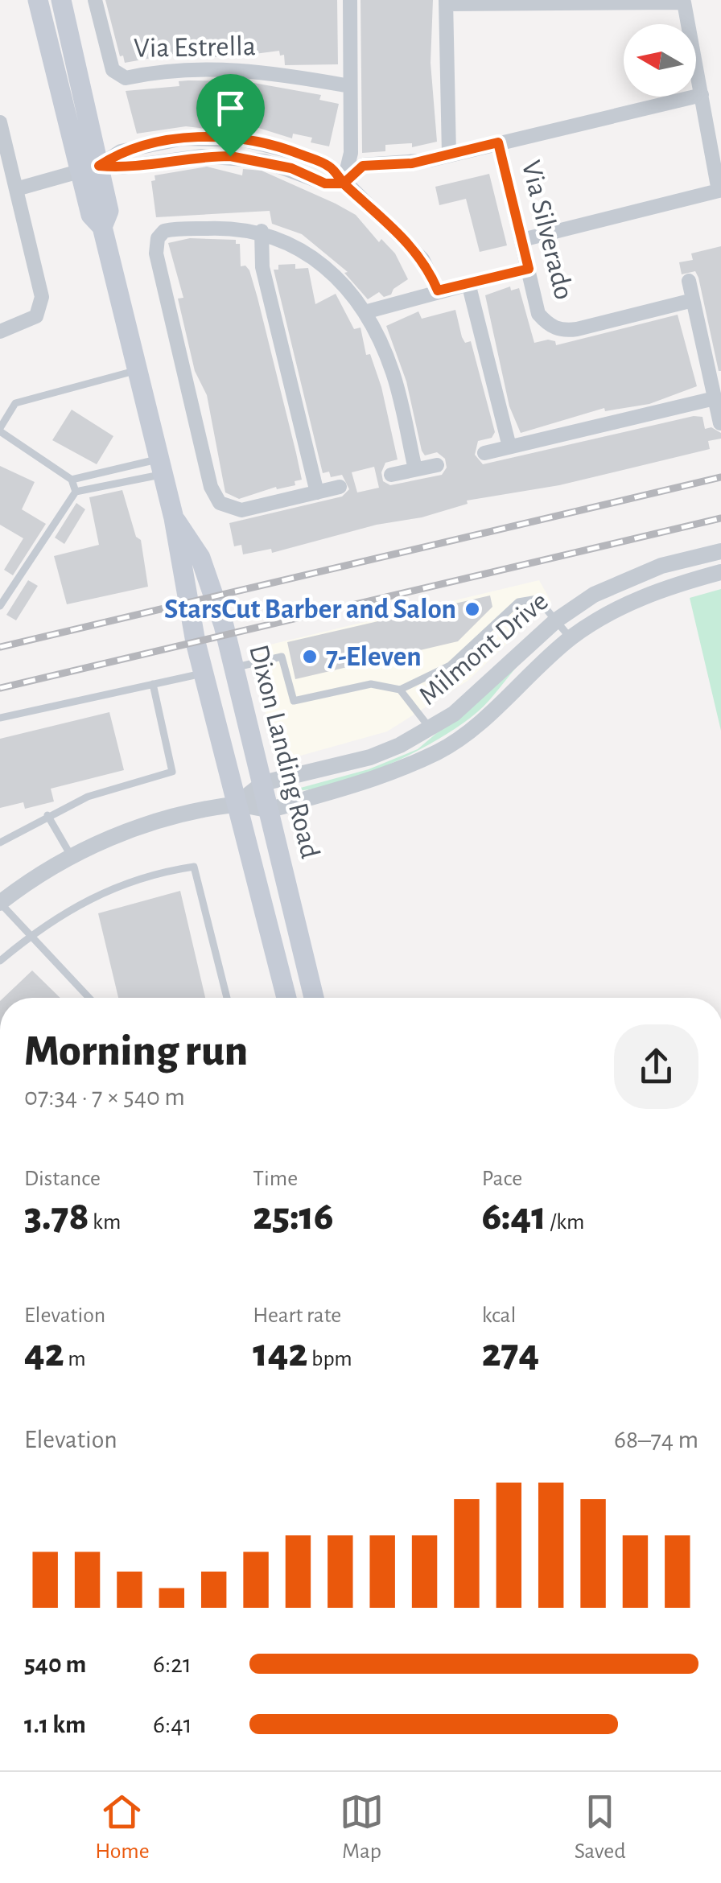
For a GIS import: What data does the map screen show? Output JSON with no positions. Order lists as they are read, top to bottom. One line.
{"streets":{"main road":["Dixon Landing Road"],"street":["Via Estrella","Via Silverado","Milmont Drive"]},"crossings":[["Milmont Drive","Dixon Landing Road"]],"places":["StarsCut Barber and Salon","7-Eleven"],"north":"left","page":{"heading":["Morning run","07:34 · 7 × 540 m"],"stats":[["Distance","3.78 km"],["Time","25:16"],["Pace","6:41 /km"],["Elevation","42 m"],["Heart rate","142 bpm"],["kcal","274"]],"chart":["Elevation","68–74 m"],"list":[{"name":"540 m","note":"6:21"},{"name":"1.1 km","note":"6:41"}],"tabs":["Home","Map","Saved"]}}
